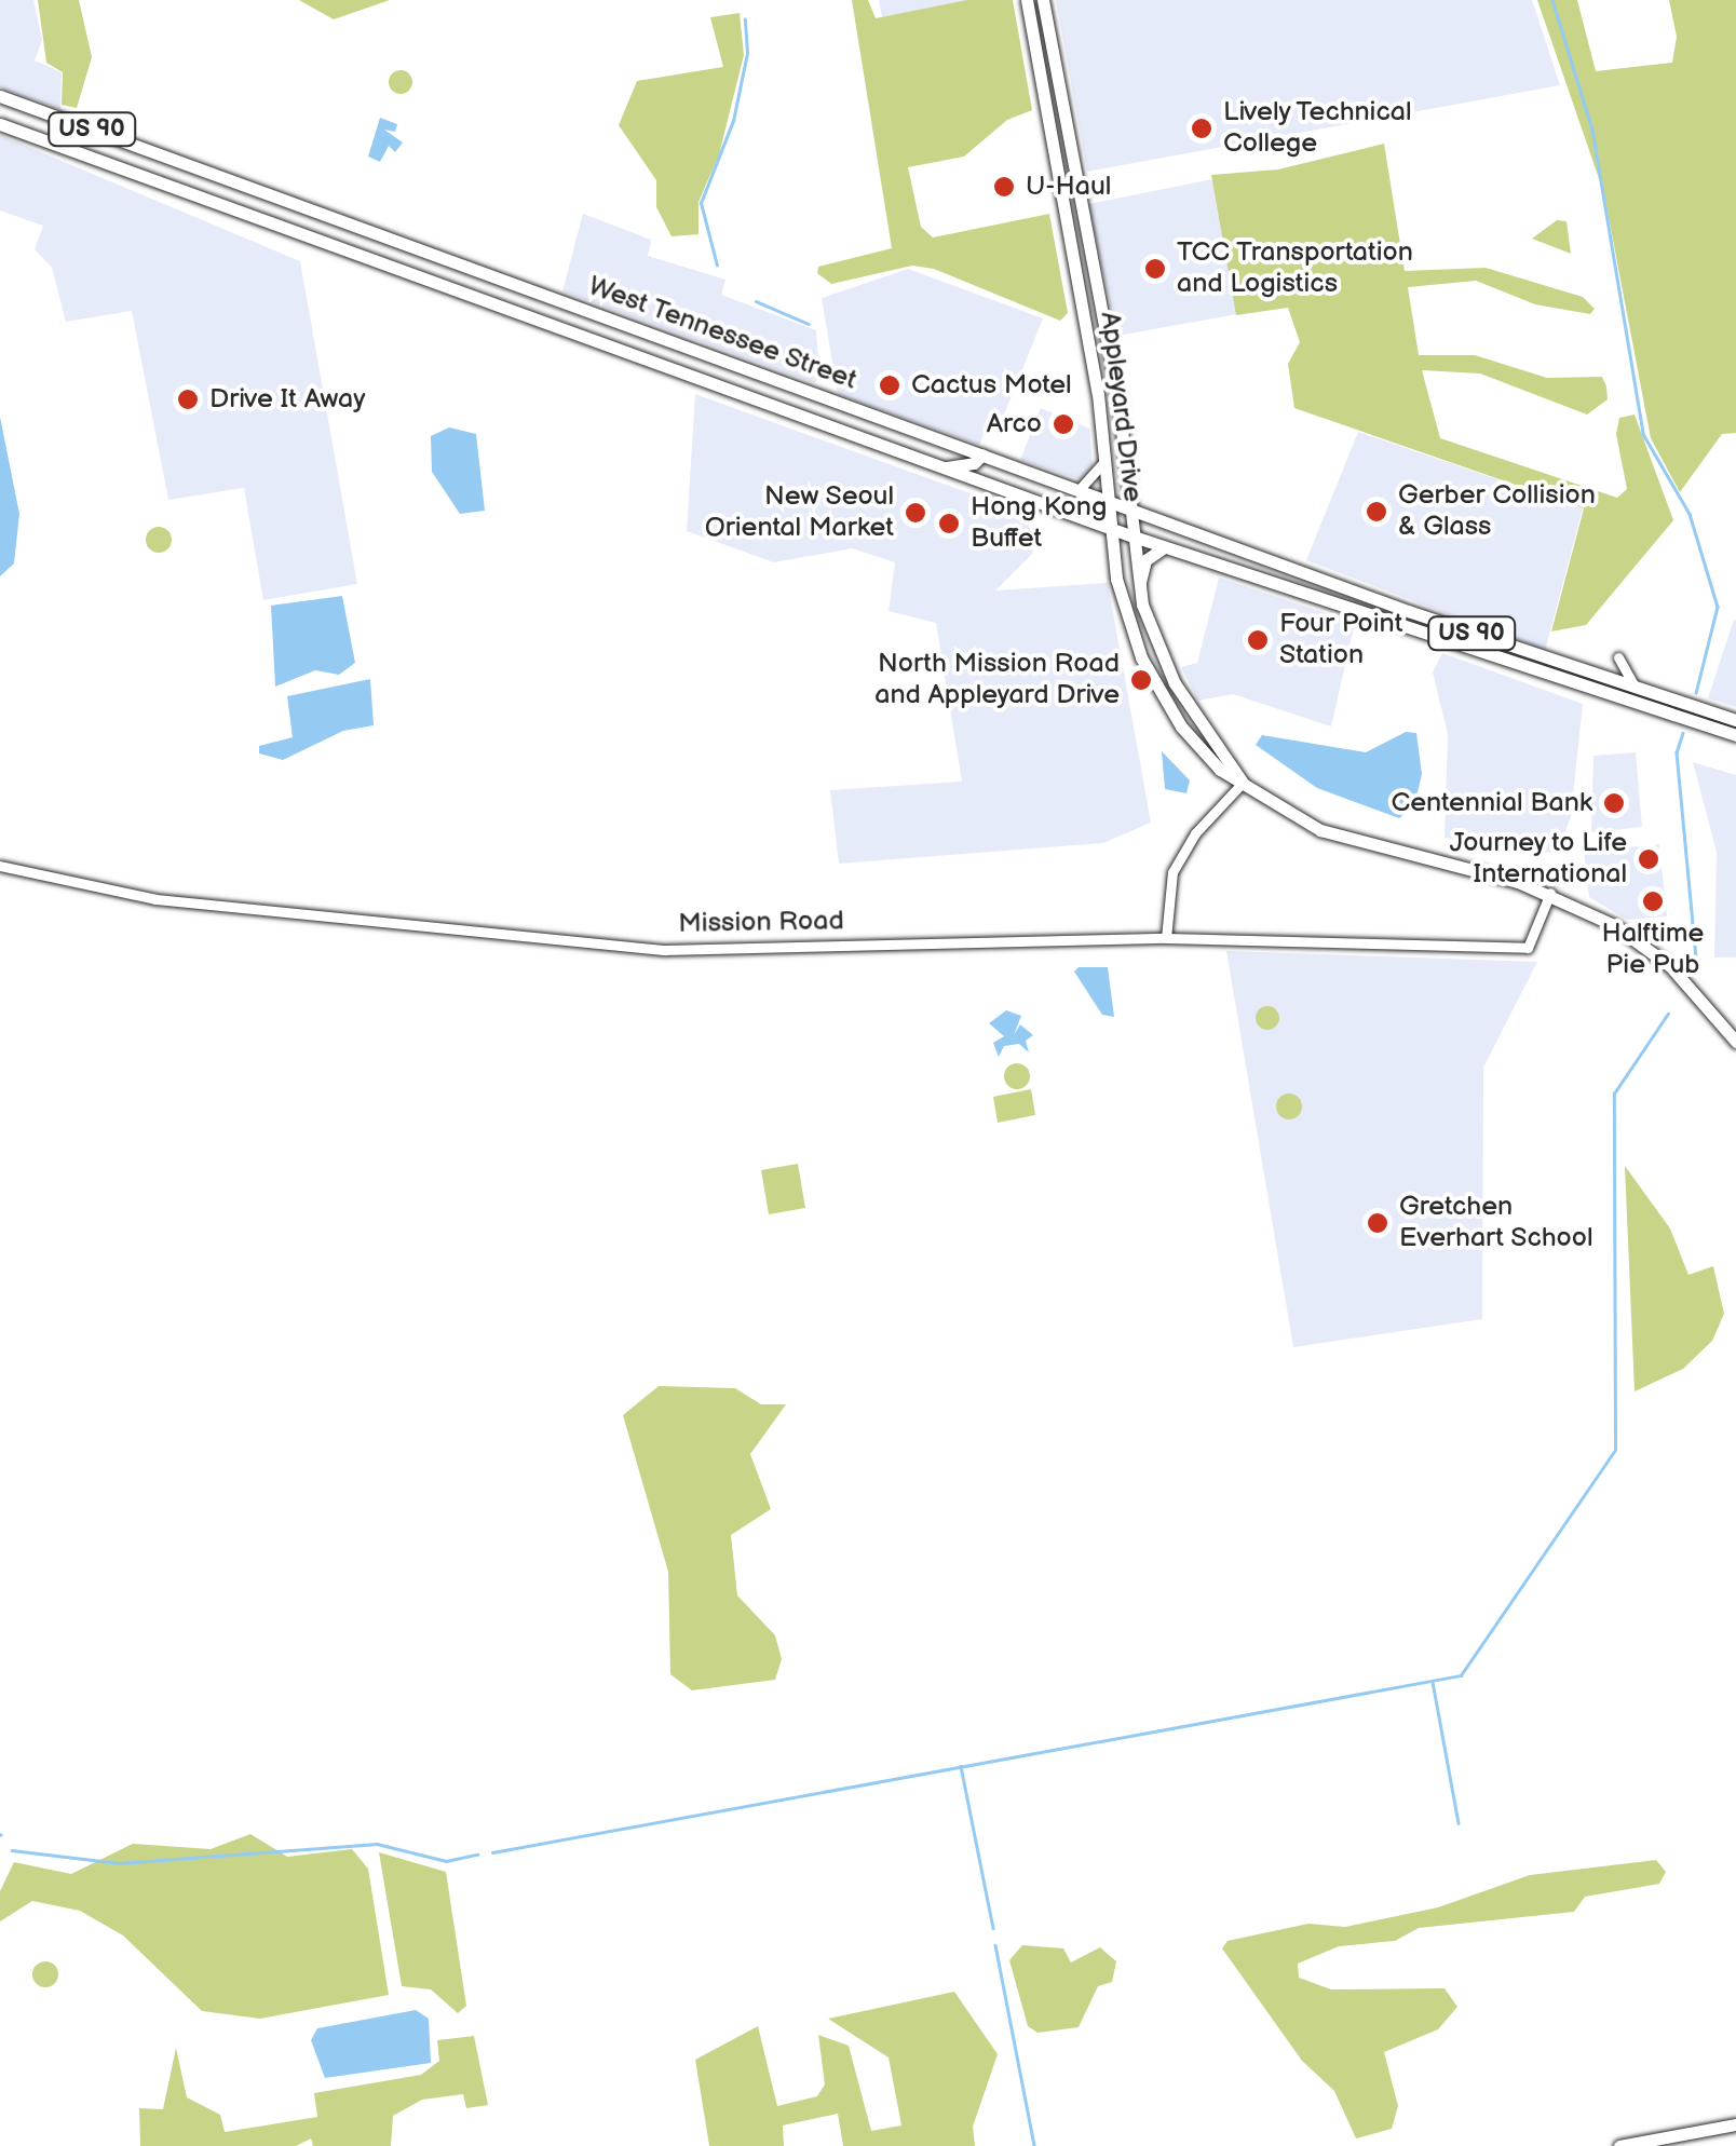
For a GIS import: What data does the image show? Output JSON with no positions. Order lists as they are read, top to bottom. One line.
{"streets":{"main road":["US 90","West Tennessee Street","Appleyard Drive"],"street":["Mission Road"]},"crossings":[["West Tennessee Street","Appleyard Drive"]],"places":["Lively Technical College","U-Haul","TCC Transportation and Logistics","Cactus Motel","Drive It Away","Arco","Gerber Collision & Glass","New Seoul Oriental Market","Hong Kong Buffet","Four Point Station","North Mission Road and Appleyard Drive","Centennial Bank","Journey to Life International","Halftime Pie Pub","Gretchen Everhart School"]}
